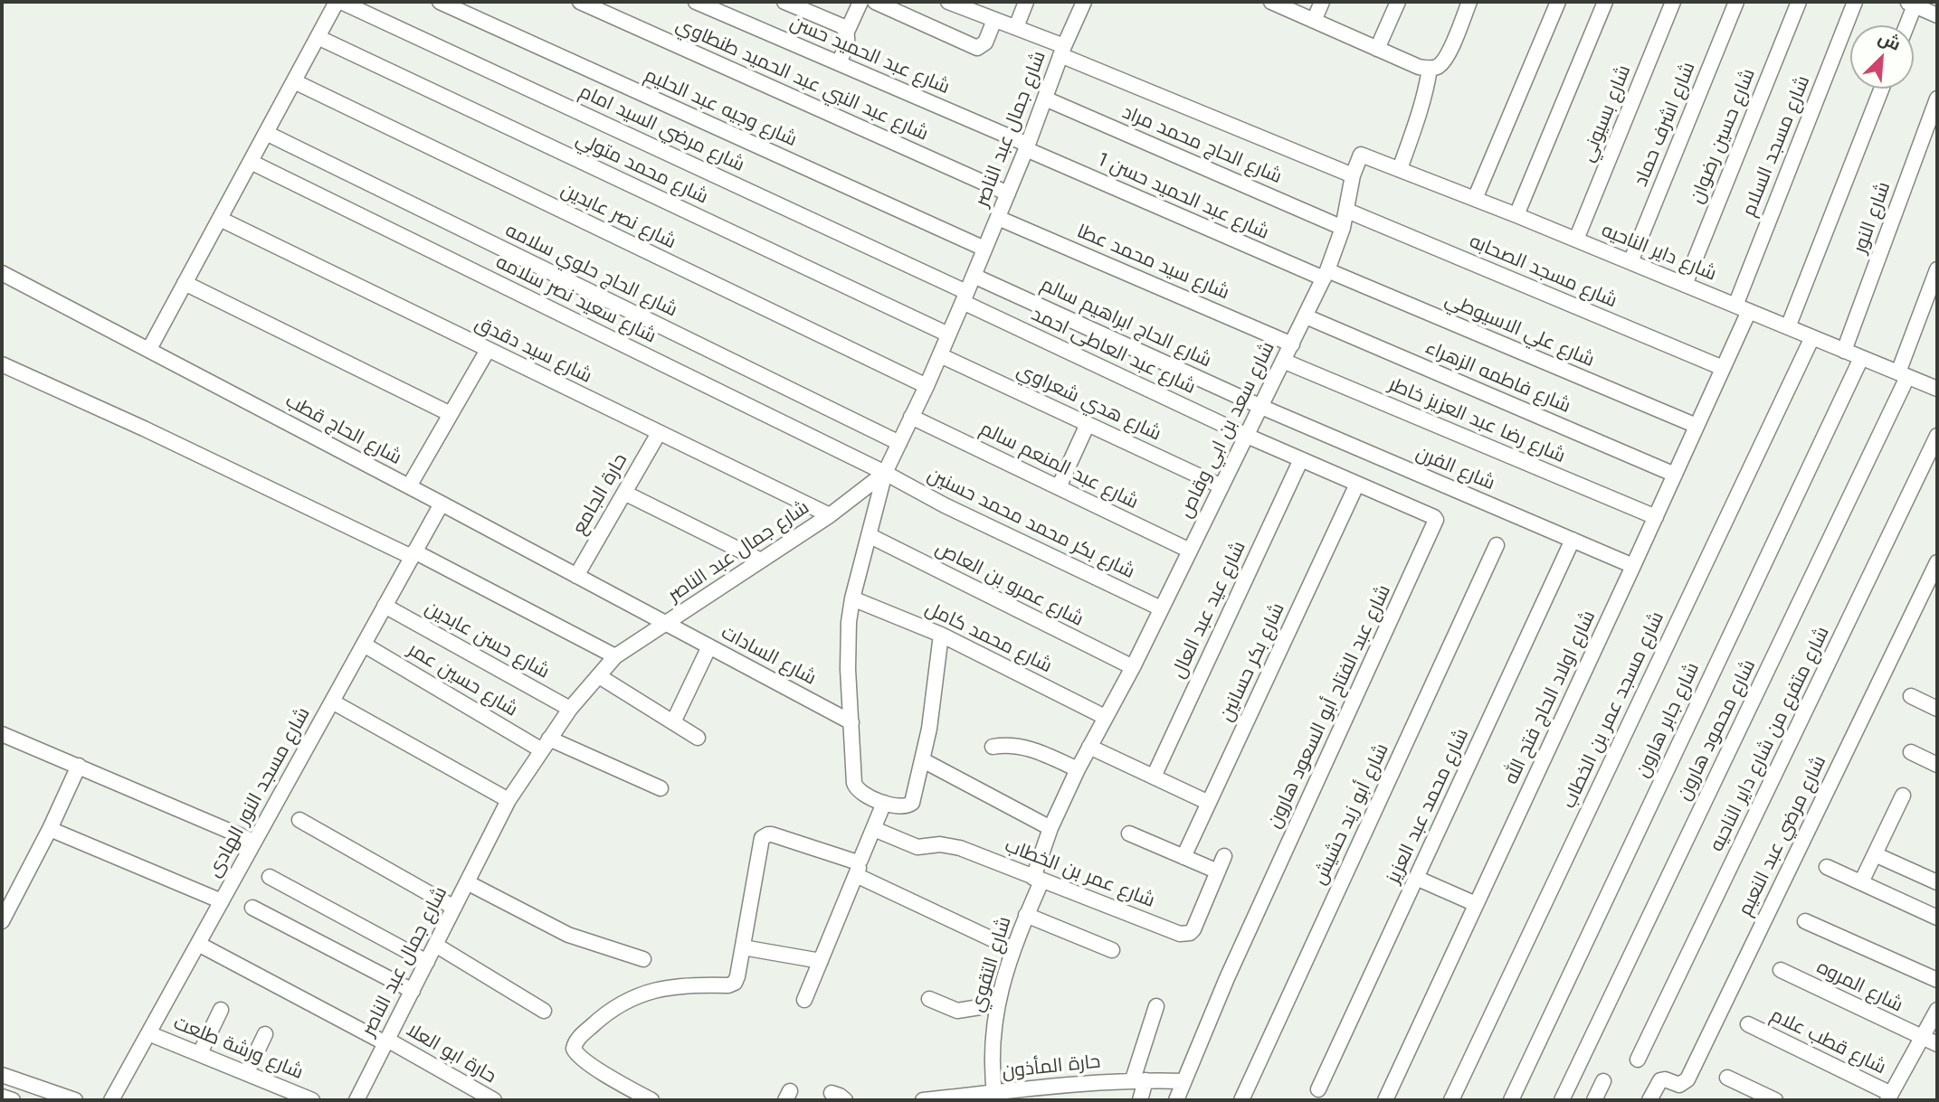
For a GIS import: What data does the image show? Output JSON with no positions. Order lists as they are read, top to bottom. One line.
{"streets":{"street":["شارع عبد الحميد حسن","شارع عبد النبي عبد الحميد طنطاوي","شارع وجيه عبد الحليم","شارع بسيوني","شارع اشرف حماد","شارع مرضي السيد امام","شارع جمال عبد الناصر","شارع حسين رضوان","شارع الحاج محمد مراد","شارع مسجد السلام","شارع محمد متولي","شارع عبد الحميد حسن 1","شارع نصر عابدين","شارع النور","شارع داير الناحيه","شارع سيد محمد عطا","شارع الحاج حلوي سلامه","شارع مسجد الصحابه","شارع سعيد نصر سلامه","شارع الحاج ابراهيم سالم","شارع علي الاسيوطي","شارع سيد دقدق","شارع عبد العاطى احمد","شارع فاطمه الزهراء","شارع هدي شعراوي","شارع رضا عبد العزيز خاطر","شارع الحاج قطب","شارع سعد بن ابي وقاص","شارع عبد المنعم سالم","شارع الفرن","حارة الجامع","شارع بكر محمد محمد حسنين","شارع عمرو بن العاص","شارع عيد عبد العال","شارع محمد كامل","شارع حسن عابدين","شارع السادات","شارع بكر حسانين","شارع حسين عمر","شارع اولاد الحاج فتح الله","شارع عبد الفتاح أبو السعود هارون","شارع مسجد عمر بن الخطاب","شارع جابر هارون","شارع محمود هارون","شارع متفرع من شارع داير الناحيه","شارع مسجد النور الهادى","شارع محمد عبد العزيز","شارع أبو زيد حشيش","شارع مرضي عبد النعيم","شارع عمر بن الخطاب","شارع التقوي","شارع المروه","شارع قطب علام","شارع ورشة طلعت","حارة ابو العلا","حارة المأذون"]},"crossings":[["شارع عبد الحميد حسن","شارع جمال عبد الناصر"],["شارع عبد الحميد حسن","شارع عبد الحميد حسن 1"],["شارع عبد النبي عبد الحميد طنطاوي","شارع جمال عبد الناصر"],["شارع وجيه عبد الحليم","شارع جمال عبد الناصر"],["شارع بسيوني","شارع داير الناحيه"],["شارع اشرف حماد","شارع داير الناحيه"],["شارع مرضي السيد امام","شارع جمال عبد الناصر"],["شارع مرضي السيد امام","شارع عبد العاطى احمد"],["شارع جمال عبد الناصر","شارع الحاج محمد مراد"],["شارع جمال عبد الناصر","شارع محمد متولي"],["شارع جمال عبد الناصر","شارع عبد الحميد حسن 1"],["شارع جمال عبد الناصر","شارع نصر عابدين"],["شارع جمال عبد الناصر","شارع سيد محمد عطا"],["شارع جمال عبد الناصر","شارع الحاج حلوي سلامه"],["شارع جمال عبد الناصر","شارع سعيد نصر سلامه"],["شارع جمال عبد الناصر","شارع الحاج ابراهيم سالم"],["شارع جمال عبد الناصر","شارع سيد دقدق"],["شارع جمال عبد الناصر","شارع عبد العاطى احمد"],["شارع جمال عبد الناصر","شارع هدي شعراوي"],["شارع جمال عبد الناصر","شارع الحاج قطب"],["شارع جمال عبد الناصر","شارع عبد المنعم سالم"],["شارع جمال عبد الناصر","شارع بكر محمد محمد حسنين"],["شارع جمال عبد الناصر","شارع حسن عابدين"],["شارع جمال عبد الناصر","شارع السادات"],["شارع جمال عبد الناصر","شارع حسين عمر"],["شارع جمال عبد الناصر","حارة ابو العلا"],["شارع حسين رضوان","شارع داير الناحيه"],["شارع الحاج محمد مراد","شارع سعد بن ابي وقاص"],["شارع مسجد السلام","شارع داير الناحيه"],["شارع مسجد السلام","شارع اولاد الحاج فتح الله"],["شارع عبد الحميد حسن 1","شارع علي الاسيوطي"],["شارع عبد الحميد حسن 1","شارع سعد بن ابي وقاص"],["شارع النور","شارع داير الناحيه"],["شارع داير الناحيه","شارع سعد بن ابي وقاص"],["شارع داير الناحيه","شارع اولاد الحاج فتح الله"],["شارع داير الناحيه","شارع مسجد عمر بن الخطاب"],["شارع داير الناحيه","شارع جابر هارون"],["شارع داير الناحيه","شارع محمود هارون"],["شارع سيد محمد عطا","شارع سعد بن ابي وقاص"],["شارع مسجد الصحابه","شارع سعد بن ابي وقاص"],["شارع مسجد الصحابه","شارع اولاد الحاج فتح الله"],["شارع سعيد نصر سلامه","شارع بكر محمد محمد حسنين"],["شارع الحاج ابراهيم سالم","شارع سعد بن ابي وقاص"],["شارع الحاج ابراهيم سالم","شارع الفرن"],["شارع علي الاسيوطي","شارع سعد بن ابي وقاص"],["شارع علي الاسيوطي","شارع اولاد الحاج فتح الله"],["شارع سيد دقدق","حارة الجامع"],["شارع عبد العاطى احمد","شارع سعد بن ابي وقاص"],["شارع عبد العاطى احمد","شارع عبد الفتاح أبو السعود هارون"],["شارع فاطمه الزهراء","شارع سعد بن ابي وقاص"],["شارع فاطمه الزهراء","شارع اولاد الحاج فتح الله"],["شارع هدي شعراوي","شارع سعد بن ابي وقاص"],["شارع رضا عبد العزيز خاطر","شارع سعد بن ابي وقاص"],["شارع رضا عبد العزيز خاطر","شارع اولاد الحاج فتح الله"],["شارع الحاج قطب","حارة الجامع"],["شارع الحاج قطب","شارع السادات"],["شارع الحاج قطب","شارع مسجد النور الهادى"],["شارع سعد بن ابي وقاص","شارع عبد المنعم سالم"],["شارع سعد بن ابي وقاص","شارع الفرن"],["شارع سعد بن ابي وقاص","شارع بكر محمد محمد حسنين"],["شارع سعد بن ابي وقاص","شارع عمرو بن العاص"],["شارع سعد بن ابي وقاص","شارع محمد كامل"],["شارع سعد بن ابي وقاص","شارع عبد الفتاح أبو السعود هارون"],["شارع سعد بن ابي وقاص","شارع التقوي"],["شارع الفرن","شارع اولاد الحاج فتح الله"],["شارع الفرن","شارع محمد عبد العزيز"],["شارع عيد عبد العال","شارع عبد الفتاح أبو السعود هارون"],["شارع محمد كامل","شارع التقوي"],["شارع حسن عابدين","شارع مسجد النور الهادى"],["شارع بكر حسانين","شارع عبد الفتاح أبو السعود هارون"],["شارع حسين عمر","شارع مسجد النور الهادى"],["شارع عبد الفتاح أبو السعود هارون","حارة المأذون"],["شارع مسجد النور الهادى","شارع ورشة طلعت"],["شارع مسجد النور الهادى","حارة ابو العلا"],["شارع عمر بن الخطاب","شارع التقوي"],["شارع التقوي","حارة المأذون"]],"north":"top right"}
